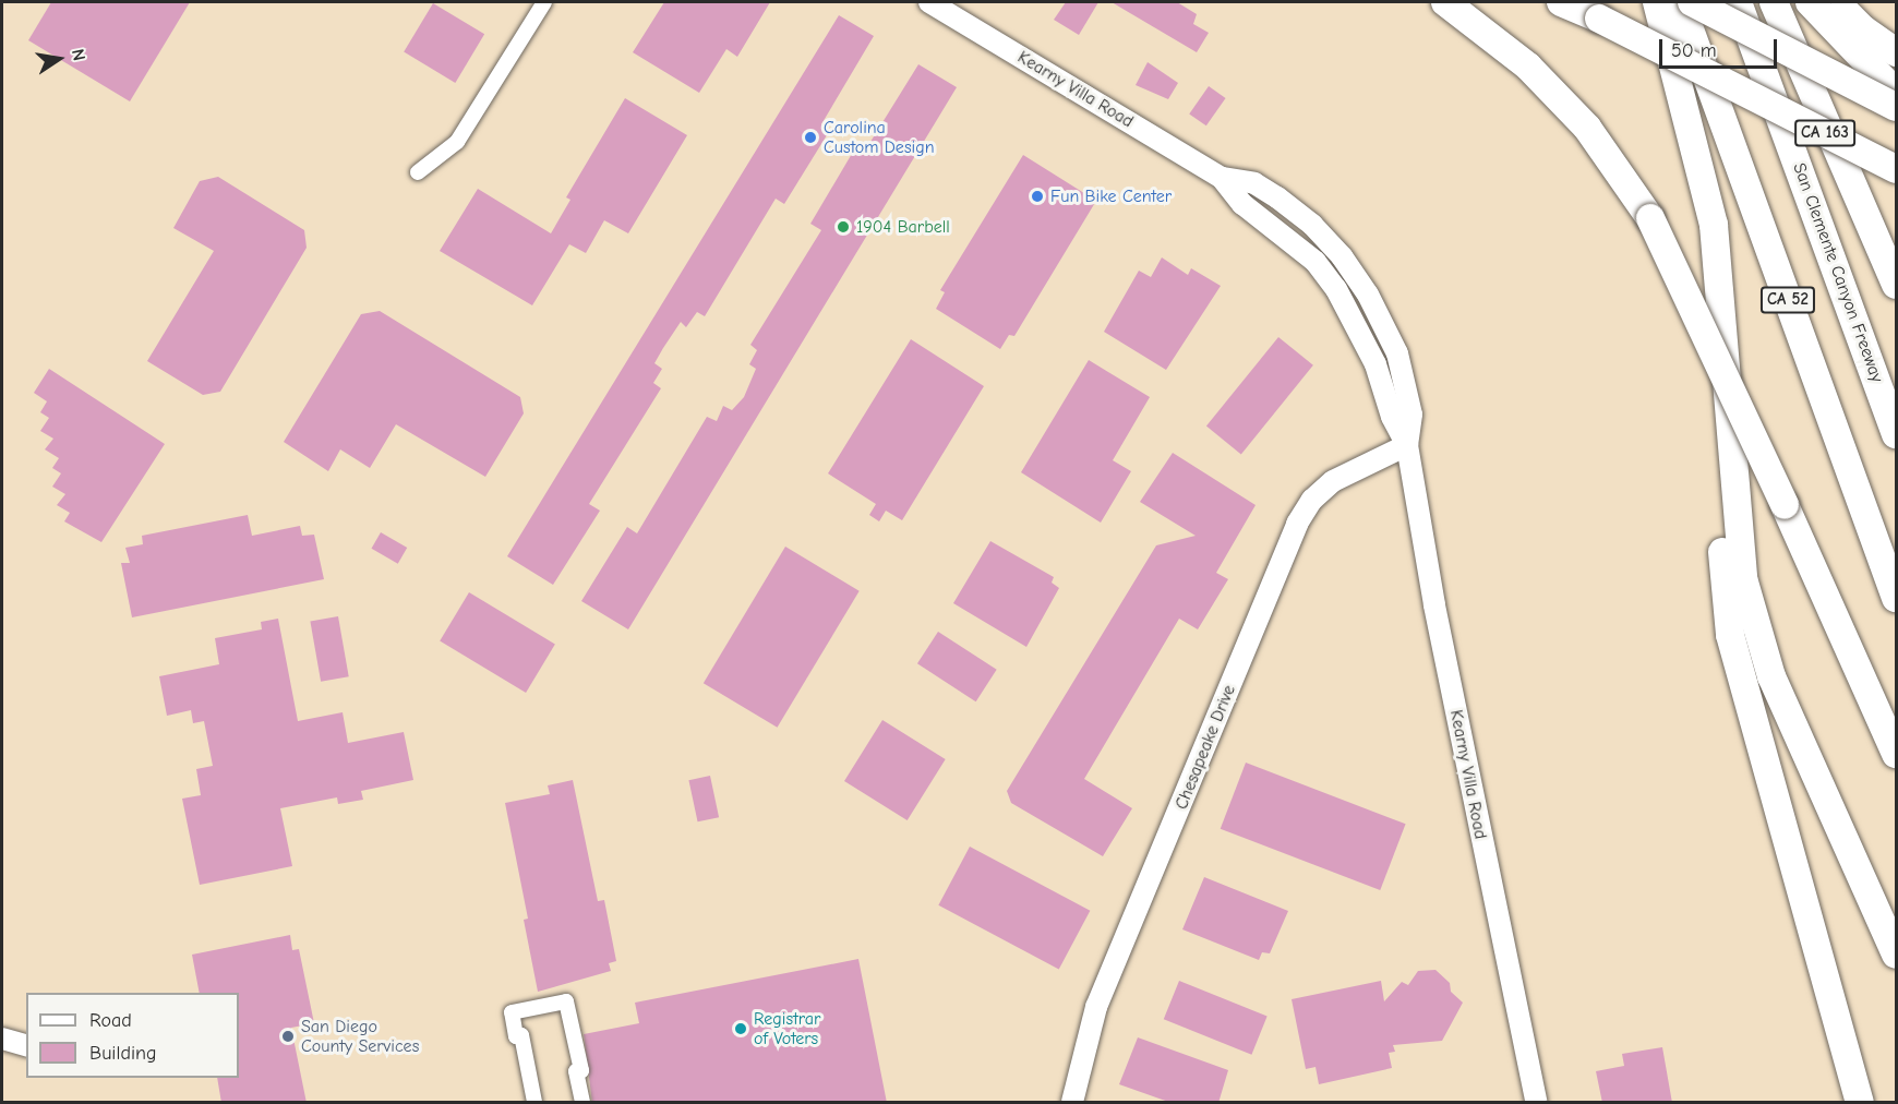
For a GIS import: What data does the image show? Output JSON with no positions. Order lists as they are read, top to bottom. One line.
{"streets":{"highway":["CA 163","San Clemente Canyon Freeway","CA 52"],"main road":["Kearny Villa Road","Chesapeake Drive"]},"crossings":[["Kearny Villa Road","Chesapeake Drive"]],"places":["Carolina Custom Design","Fun Bike Center","1904 Barbell","Registrar of Voters","San Diego County Services"],"legend":["Road","Building"],"scale_bar":"50 m","north":"right"}
